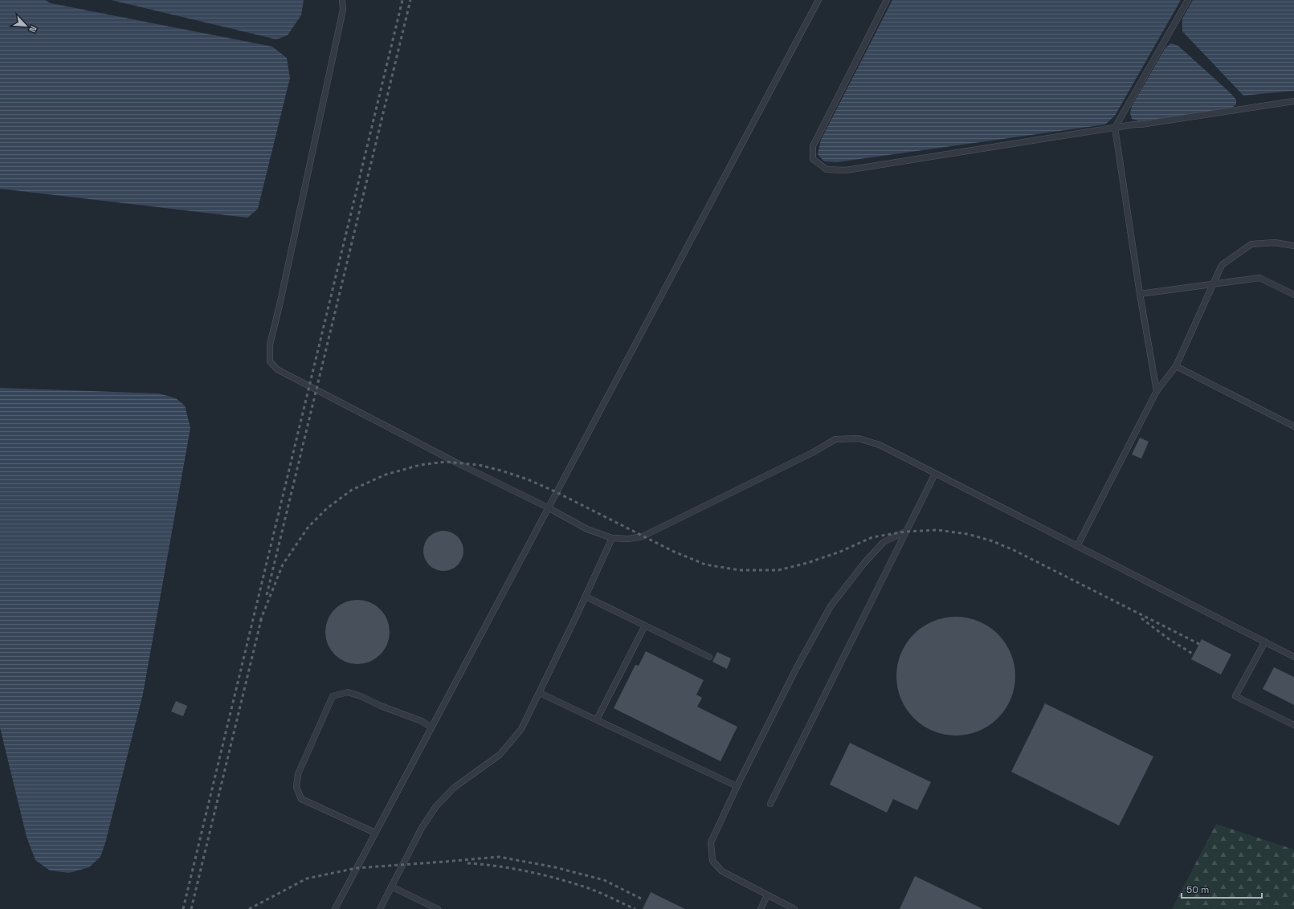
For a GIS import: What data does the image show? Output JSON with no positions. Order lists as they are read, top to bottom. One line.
{"scale_bar":"50 m","north":"bottom right"}
